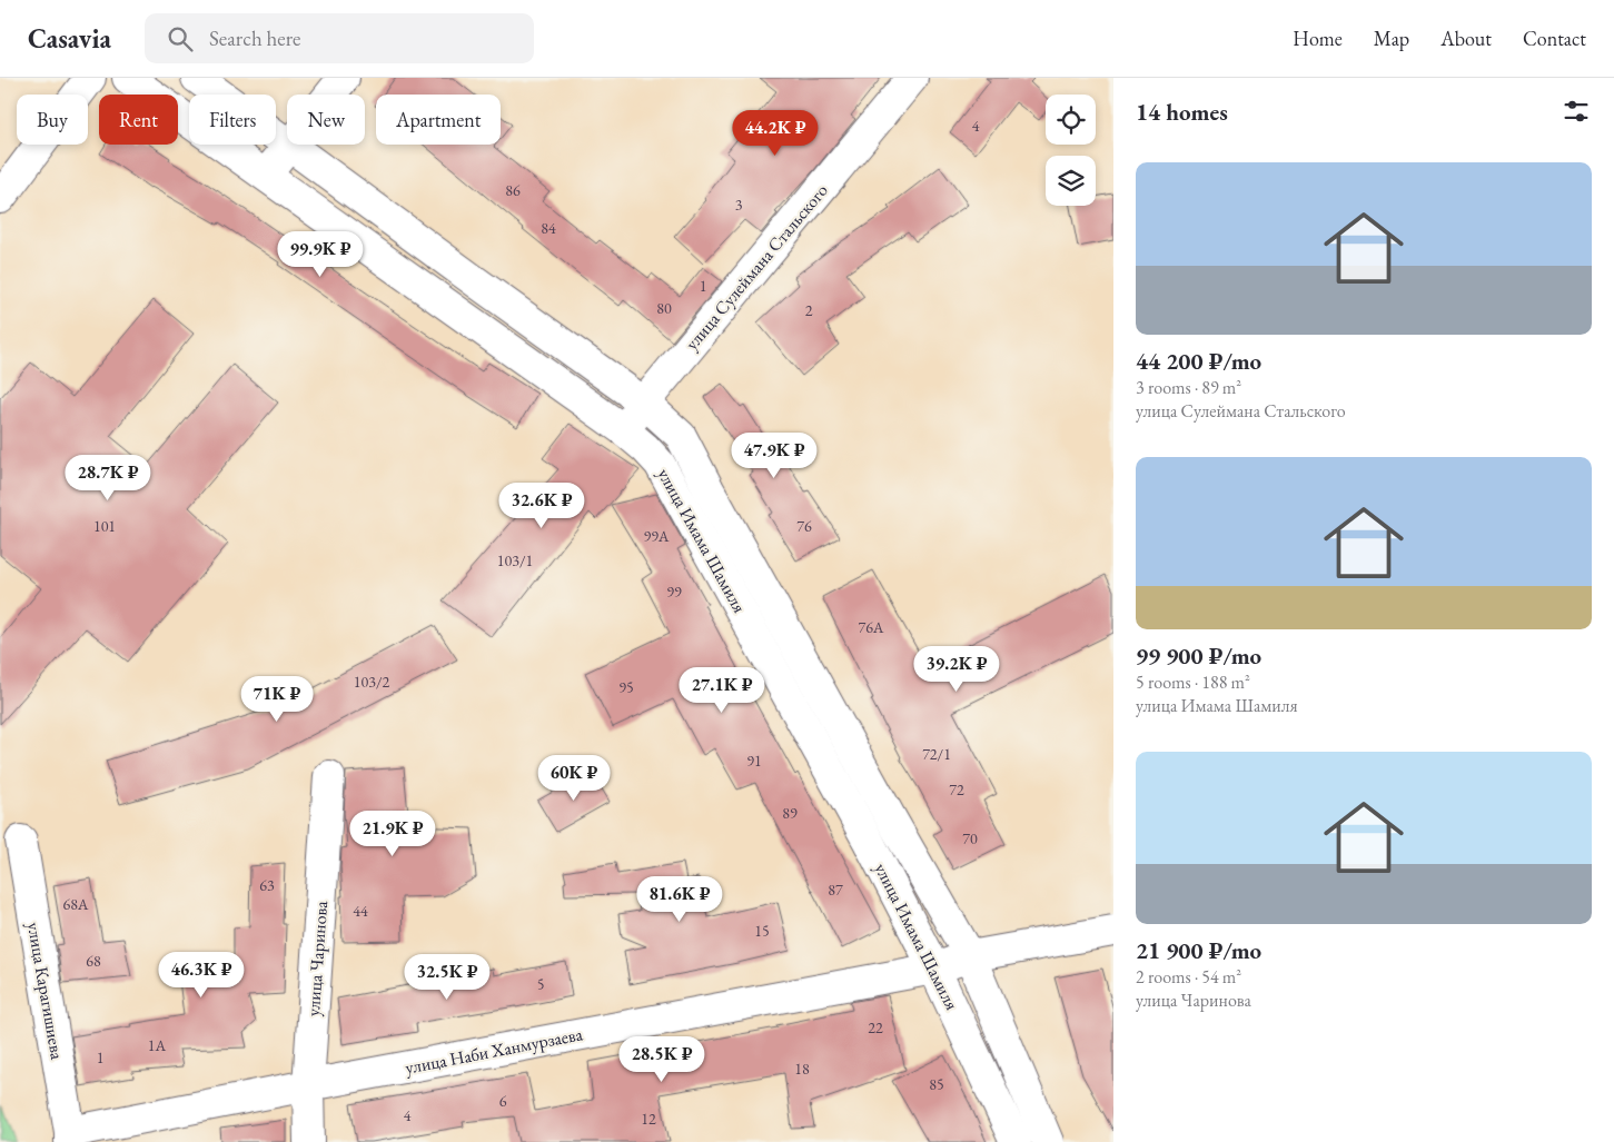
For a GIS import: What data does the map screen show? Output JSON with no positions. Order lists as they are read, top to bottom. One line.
{"streets":{"main road":["улица Сулеймана Стальского","улица Имама Шамиля","улица Чаринова","улица Карагишиева","улица Наби Ханмурзаева"]},"crossings":[["улица Сулеймана Стальского","улица Имама Шамиля"],["улица Имама Шамиля","улица Наби Ханмурзаева"],["улица Чаринова","улица Наби Ханмурзаева"],["улица Карагишиева","улица Наби Ханмурзаева"]],"house_numbers":["4","86","3","84","1","80","2","101","76","99А","103/1","99","76А","103/2","95","72/1","91","72","89","70","63","87","68А","44","15","68","5","22","1А","1","18","85","6","4","12"],"page":{"header":"Casavia","search":"Search here","nav":["Home","Map","About","Contact"],"heading":"14 homes","chip":["Buy","Rent","Filters","New","Apartment"],"price":["44.2K ₽","99.9K ₽","47.9K ₽","28.7K ₽","32.6K ₽","39.2K ₽","27.1K ₽","71K ₽","60K ₽","21.9K ₽","81.6K ₽","46.3K ₽","32.5K ₽","28.5K ₽"],"list":[{"name":"44 200 ₽/mo","note":"3 rooms · 89 m² · улица Сулеймана Стальского"},{"name":"99 900 ₽/mo","note":"5 rooms · 188 m² · улица Имама Шамиля"},{"name":"21 900 ₽/mo","note":"2 rooms · 54 m² · улица Чаринова"}]}}
